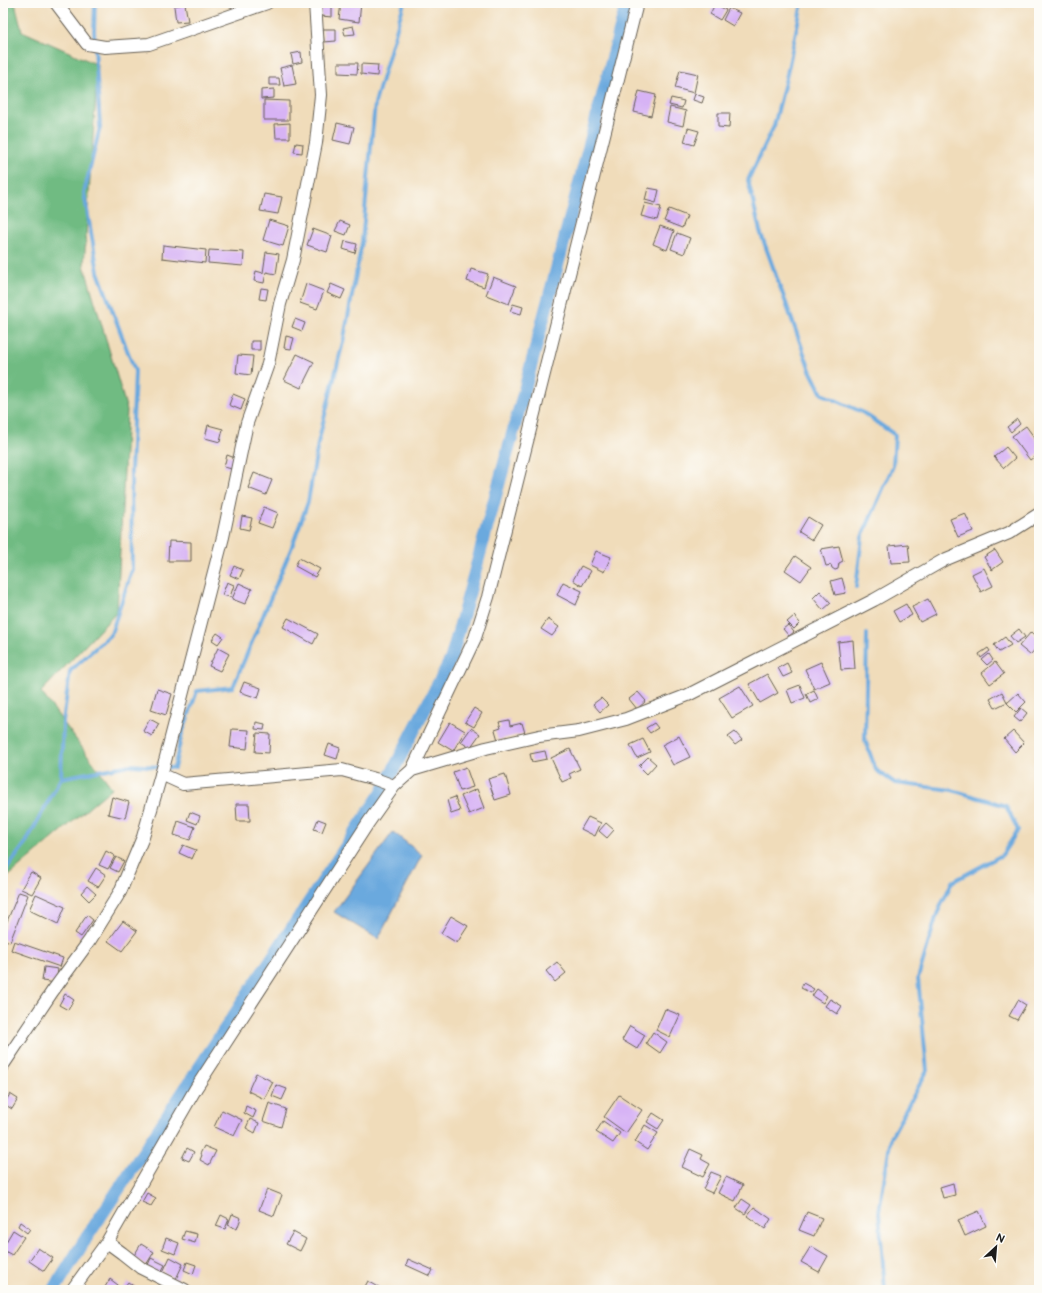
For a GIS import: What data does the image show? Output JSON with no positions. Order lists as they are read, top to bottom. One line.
{"north":"top right"}
